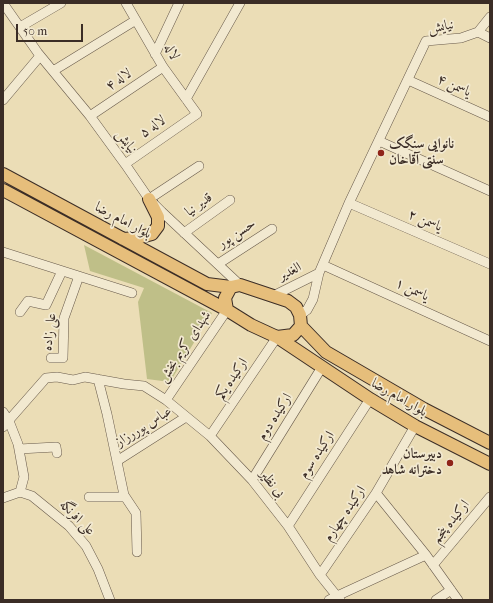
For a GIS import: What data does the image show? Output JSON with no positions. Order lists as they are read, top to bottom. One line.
{"streets":{"main road":["بلوار امام رضا"],"street":["نیایش","لاله","لاله ۴","یاسمن ۴","لاله ۵","قدیر نیا","یاسمن ۲","حسن پور","الغدیر","یاسمن ۱","علی زاده","شهدای کریم بخش","ارکیده یکم","ارکیده دوم","عباس پوررزاز","ارکیده سوم","بی نظیر","ارکیده چهارم","علی افرنگه","ارکیده پنجم"]},"crossings":[["نیایش","لاله ۴"],["نیایش","یاسمن ۴"],["نیایش","لاله ۵"],["نیایش","قدیر نیا"],["نیایش","بلوار امام رضا"],["نیایش","یاسمن ۲"],["نیایش","حسن پور"],["نیایش","الغدیر"],["نیایش","یاسمن ۱"],["لاله","لاله ۴"],["لاله","لاله ۵"],["بلوار امام رضا","الغدیر"],["بلوار امام رضا","شهدای کریم بخش"],["بلوار امام رضا","ارکیده یکم"],["بلوار امام رضا","ارکیده دوم"],["بلوار امام رضا","ارکیده سوم"],["بلوار امام رضا","ارکیده چهارم"],["الغدیر","یاسمن ۱"],["شهدای کریم بخش","بی نظیر"],["ارکیده یکم","بی نظیر"],["ارکیده دوم","بی نظیر"],["عباس پوررزاز","بی نظیر"],["ارکیده سوم","بی نظیر"],["بی نظیر","ارکیده چهارم"]],"places":["نانوایی سنگک سنتی آقاخان","دبیرستان دخترانه شاهد"],"scale_bar":"50 m"}
